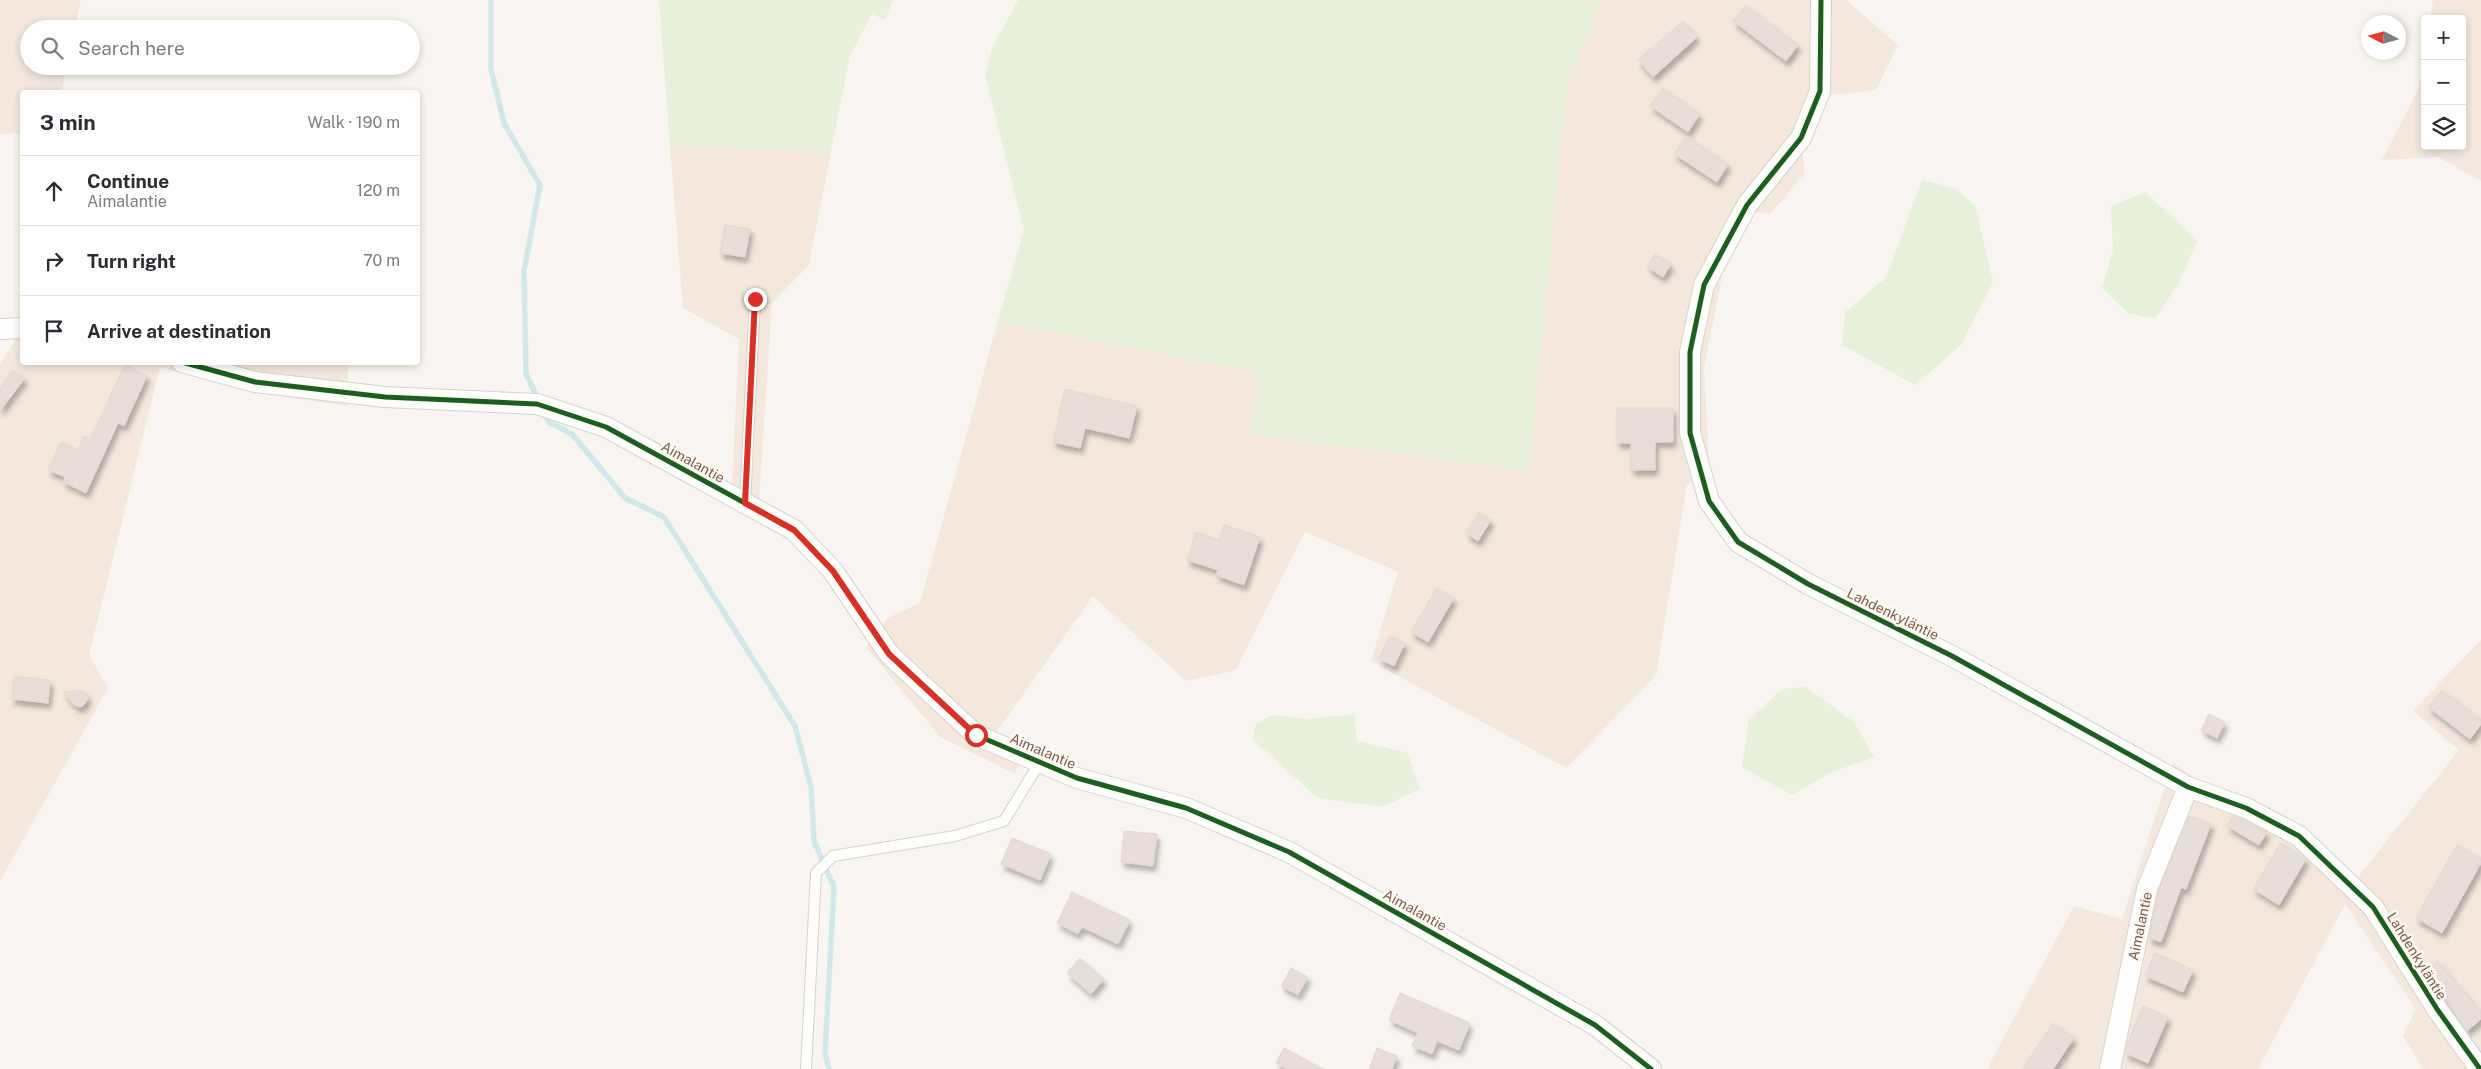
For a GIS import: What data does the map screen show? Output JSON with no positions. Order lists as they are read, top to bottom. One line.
{"streets":{"street":["Aimalantie","Lahdenkyläntie"]},"crossings":[["Aimalantie","Lahdenkyläntie"]],"north":"left","page":{"map_buttons":["+","−"],"search":"Search here","heading":["3 min","Walk · 190 m"],"list":[["Continue","Aimalantie","120 m"],["Turn right","70 m"],"Arrive at destination"]}}
